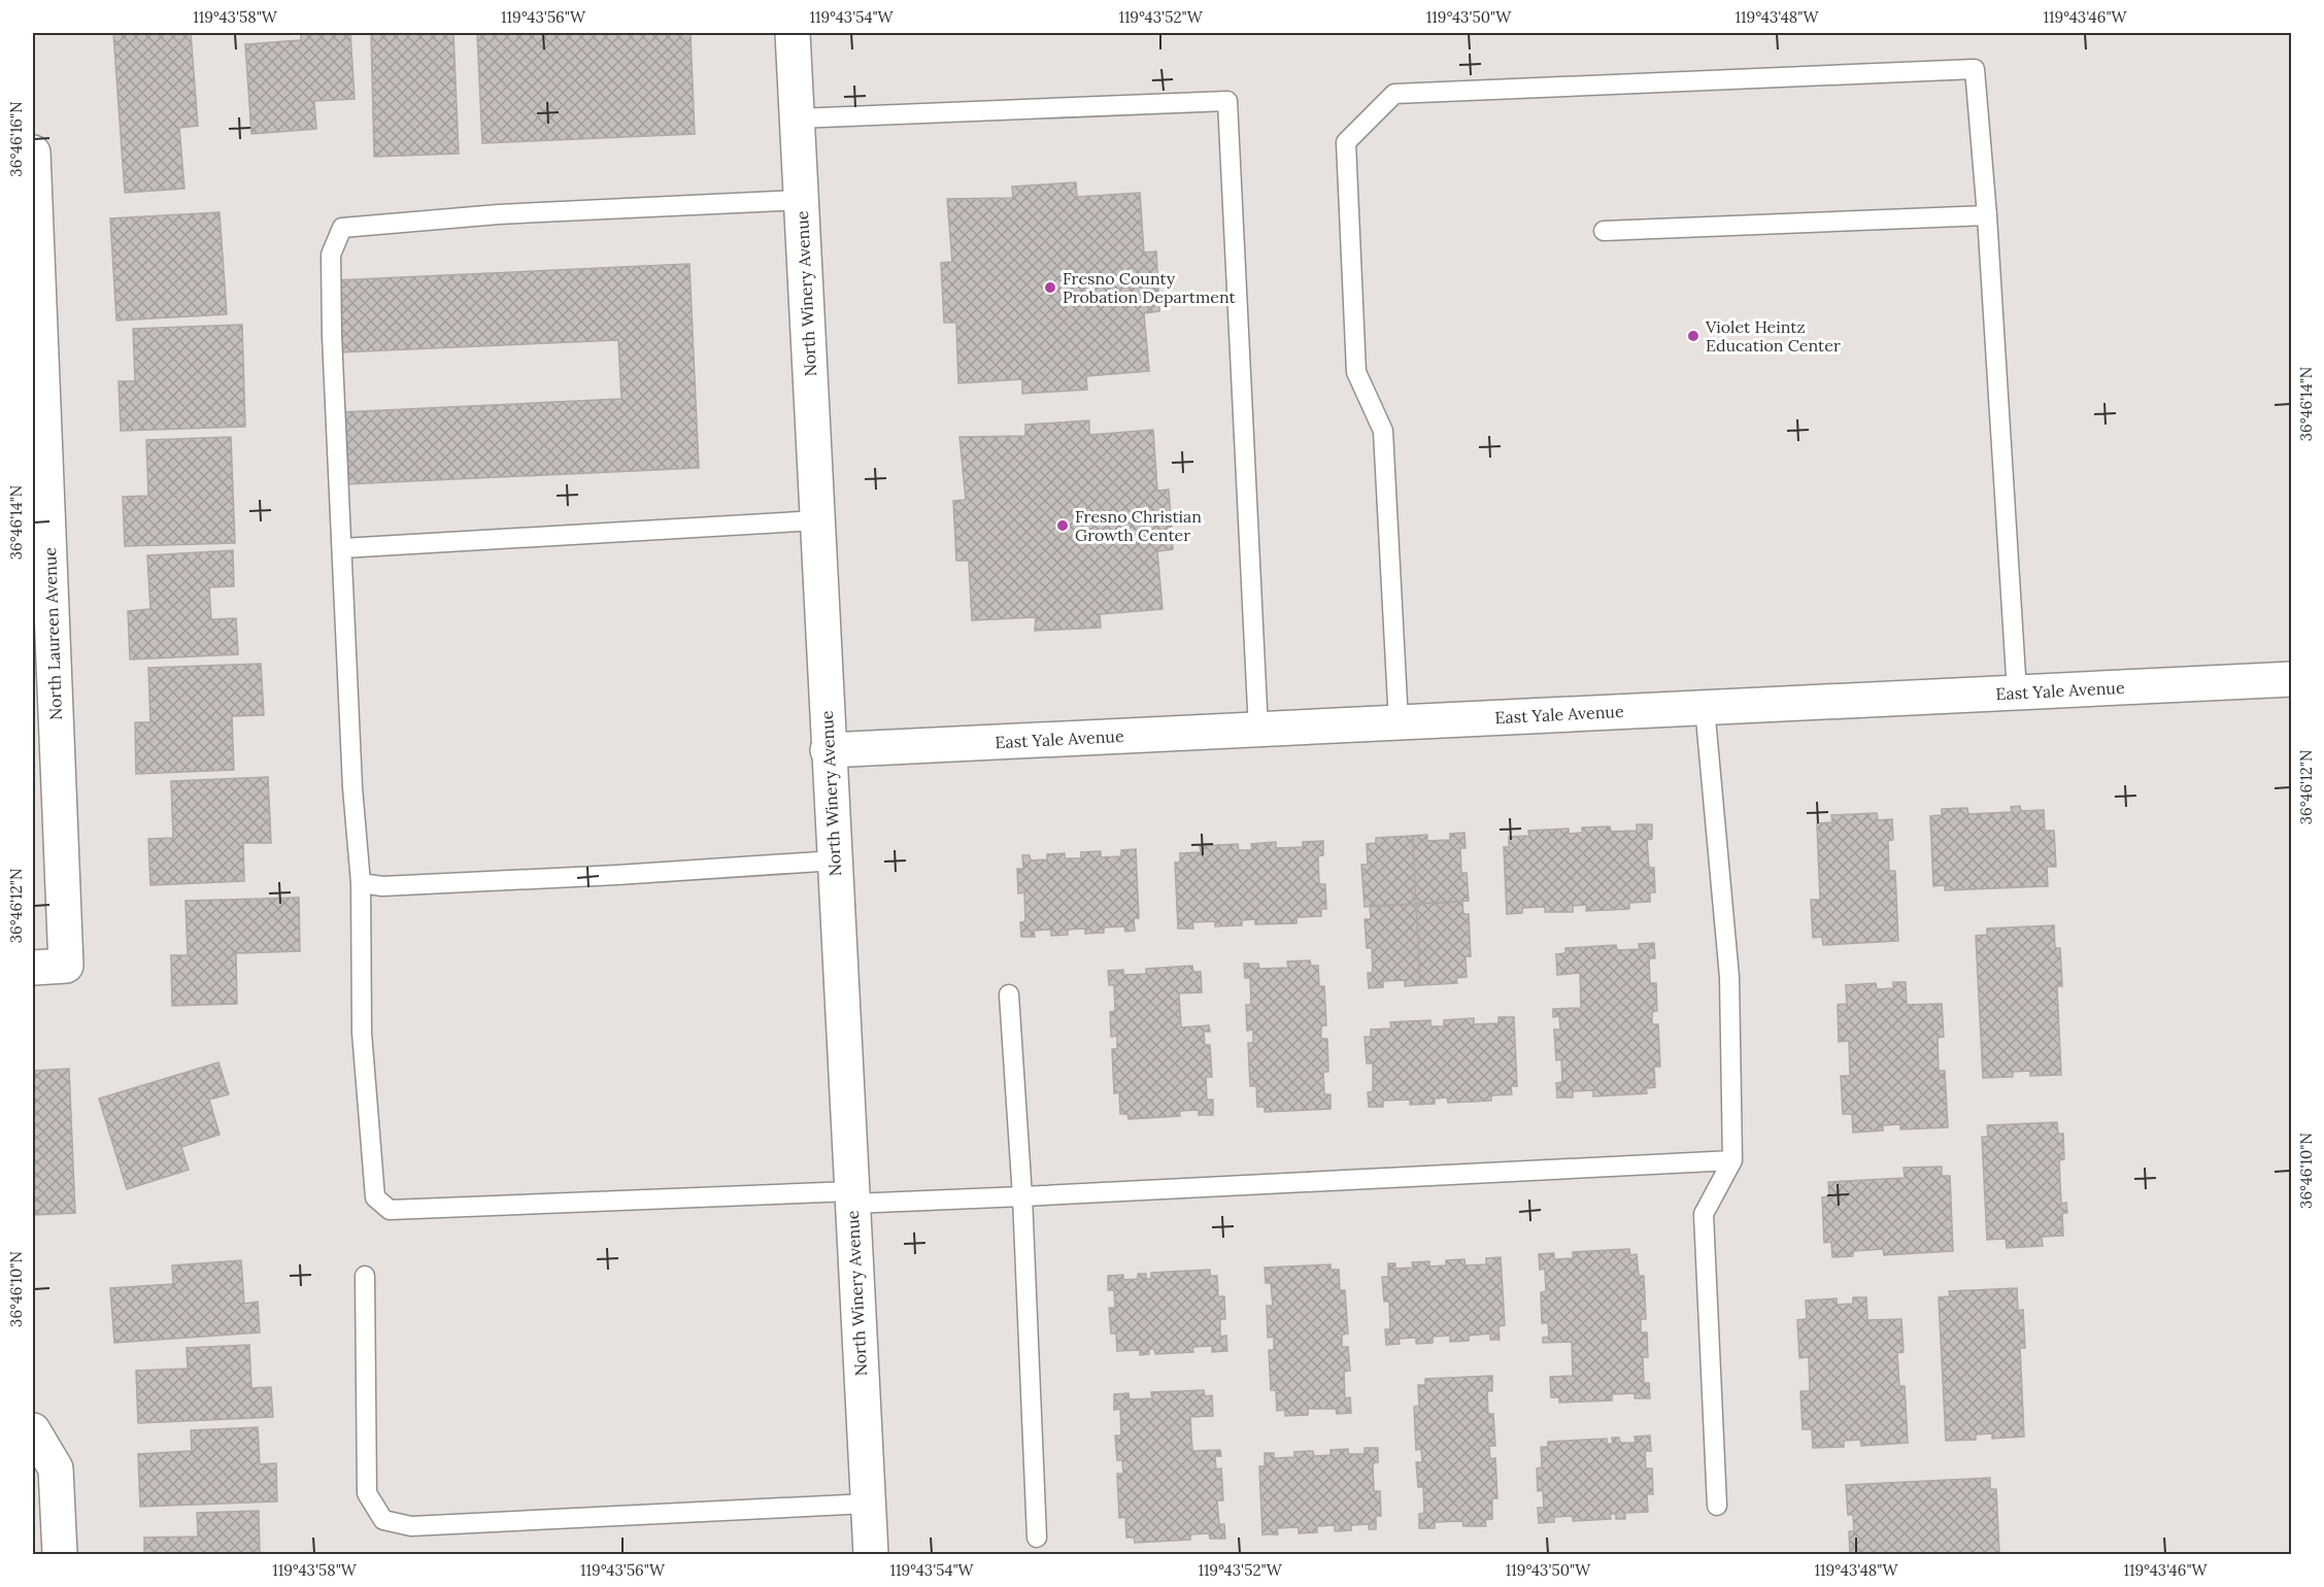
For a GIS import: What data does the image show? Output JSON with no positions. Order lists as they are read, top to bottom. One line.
{"streets":{"street":["North Winery Avenue","North Laureen Avenue","East Yale Avenue"]},"crossings":[["North Winery Avenue","East Yale Avenue"]],"places":["Fresno County Probation Department","Violet Heintz Education Center","Fresno Christian Growth Center"],"coordinates":["119°43'58\"W","119°43'56\"W","119°43'54\"W","119°43'52\"W","119°43'50\"W","119°43'48\"W","119°43'46\"W","36°46'16\"N","36°46'14\"N","36°46'12\"N","36°46'10\"N"]}
